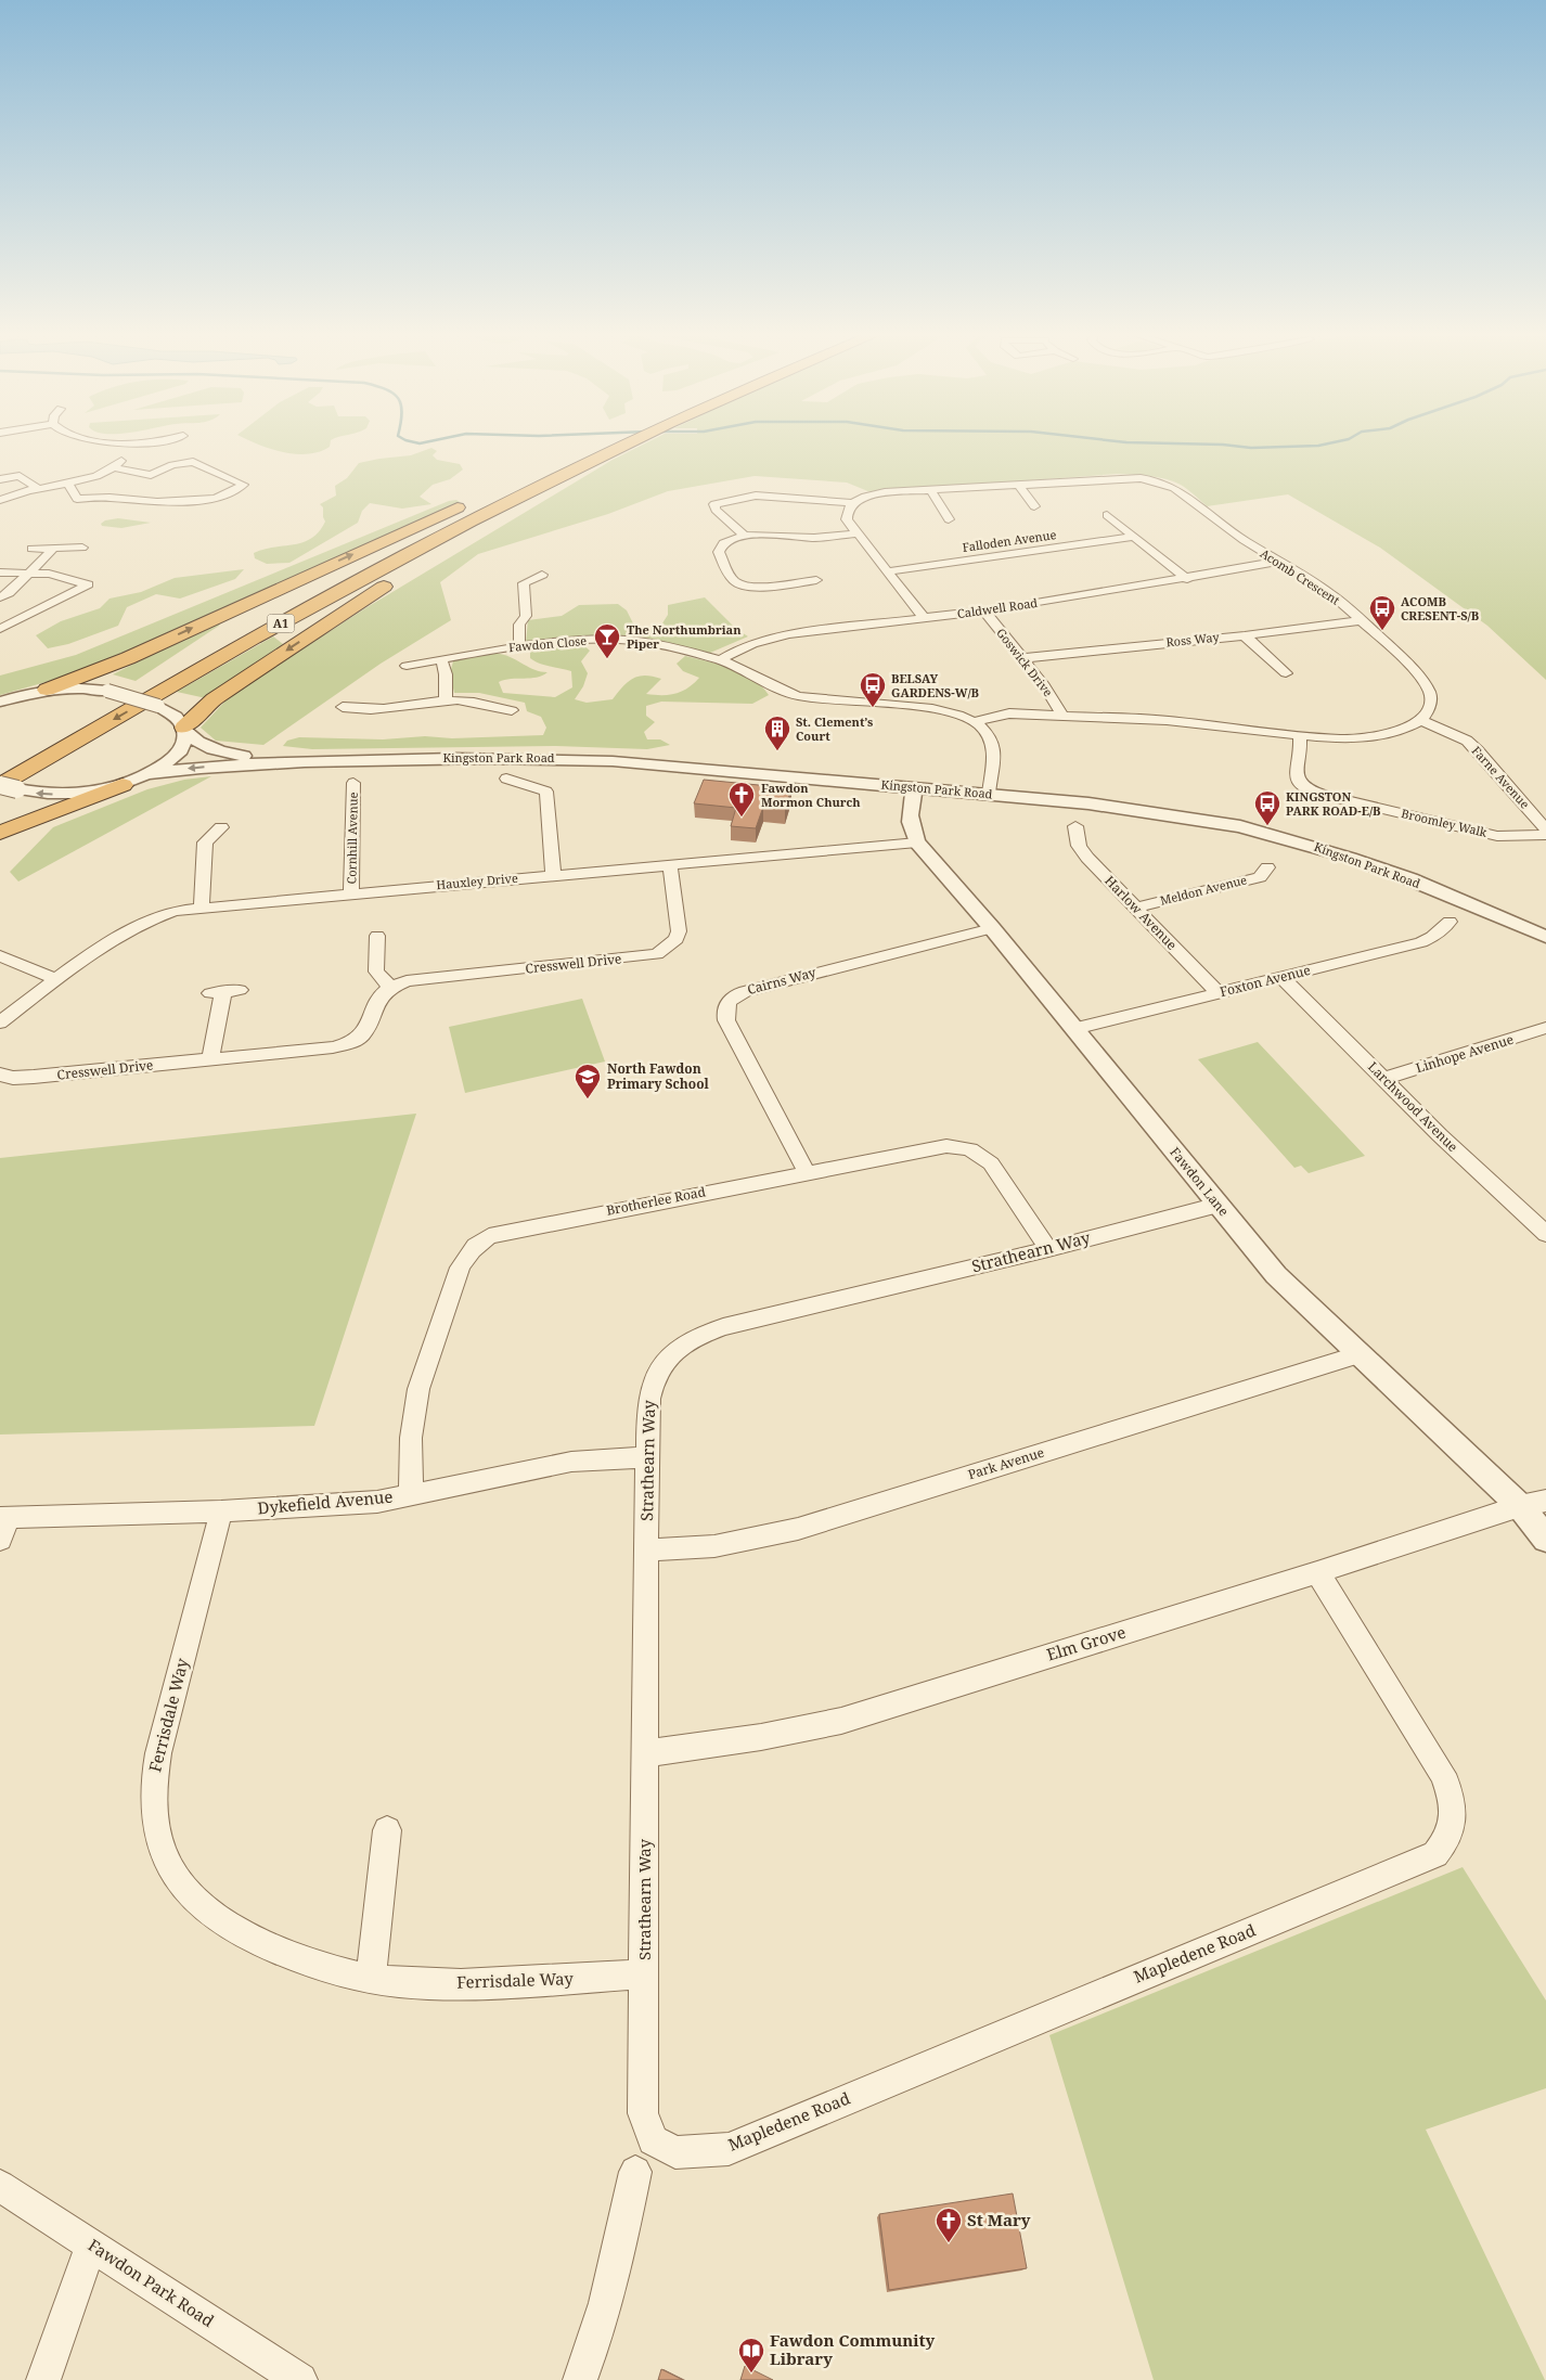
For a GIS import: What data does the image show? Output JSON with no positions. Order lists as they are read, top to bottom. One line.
{"streets":{"highway":["A1"],"street":["Falloden Avenue","Acomb Crescent","Caldwell Road","Ross Way","Fawdon Close","Goswick Drive","Kingston Park Road","Farne Avenue","Broomley Walk","Cornhill Avenue","Hauxley Drive","Meldon Avenue","Harlow Avenue","Cresswell Drive","Cairns Way","Foxton Avenue","Linhope Avenue","Larchwood Avenue","Fawdon Lane","Brotherlee Road","Strathearn Way","Park Avenue","Dykefield Avenue","Elm Grove","Ferrisdale Way","Mapledene Road","Fawdon Park Road"]},"crossings":[["Acomb Crescent","Caldwell Road"],["Acomb Crescent","Ross Way"],["Acomb Crescent","Farne Avenue"],["Caldwell Road","Fawdon Close"],["Caldwell Road","Goswick Drive"],["A1","Kingston Park Road"],["Ross Way","Goswick Drive"],["Kingston Park Road","Fawdon Lane"],["Cornhill Avenue","Hauxley Drive"],["Hauxley Drive","Cresswell Drive"],["Hauxley Drive","Fawdon Lane"],["Meldon Avenue","Harlow Avenue"],["Harlow Avenue","Foxton Avenue"],["Cairns Way","Fawdon Lane"],["Cairns Way","Brotherlee Road"],["Foxton Avenue","Larchwood Avenue"],["Foxton Avenue","Fawdon Lane"],["Linhope Avenue","Larchwood Avenue"],["Fawdon Lane","Strathearn Way"],["Fawdon Lane","Park Avenue"],["Fawdon Lane","Elm Grove"],["Brotherlee Road","Strathearn Way"],["Brotherlee Road","Dykefield Avenue"],["Strathearn Way","Park Avenue"],["Strathearn Way","Dykefield Avenue"],["Strathearn Way","Elm Grove"],["Strathearn Way","Ferrisdale Way"],["Strathearn Way","Mapledene Road"],["Dykefield Avenue","Ferrisdale Way"],["Elm Grove","Mapledene Road"]],"places":{"bus stop":["ACOMB CRESENT-S/B","BELSAY GARDENS-W/B","KINGSTON PARK ROAD-E/B"],"bar":["The Northumbrian Piper"],"building":["St. Clement’s Court"],"church":["Fawdon Mormon Church","St Mary"],"school or university":["North Fawdon Primary School"],"library":["Fawdon Community Library"]}}
